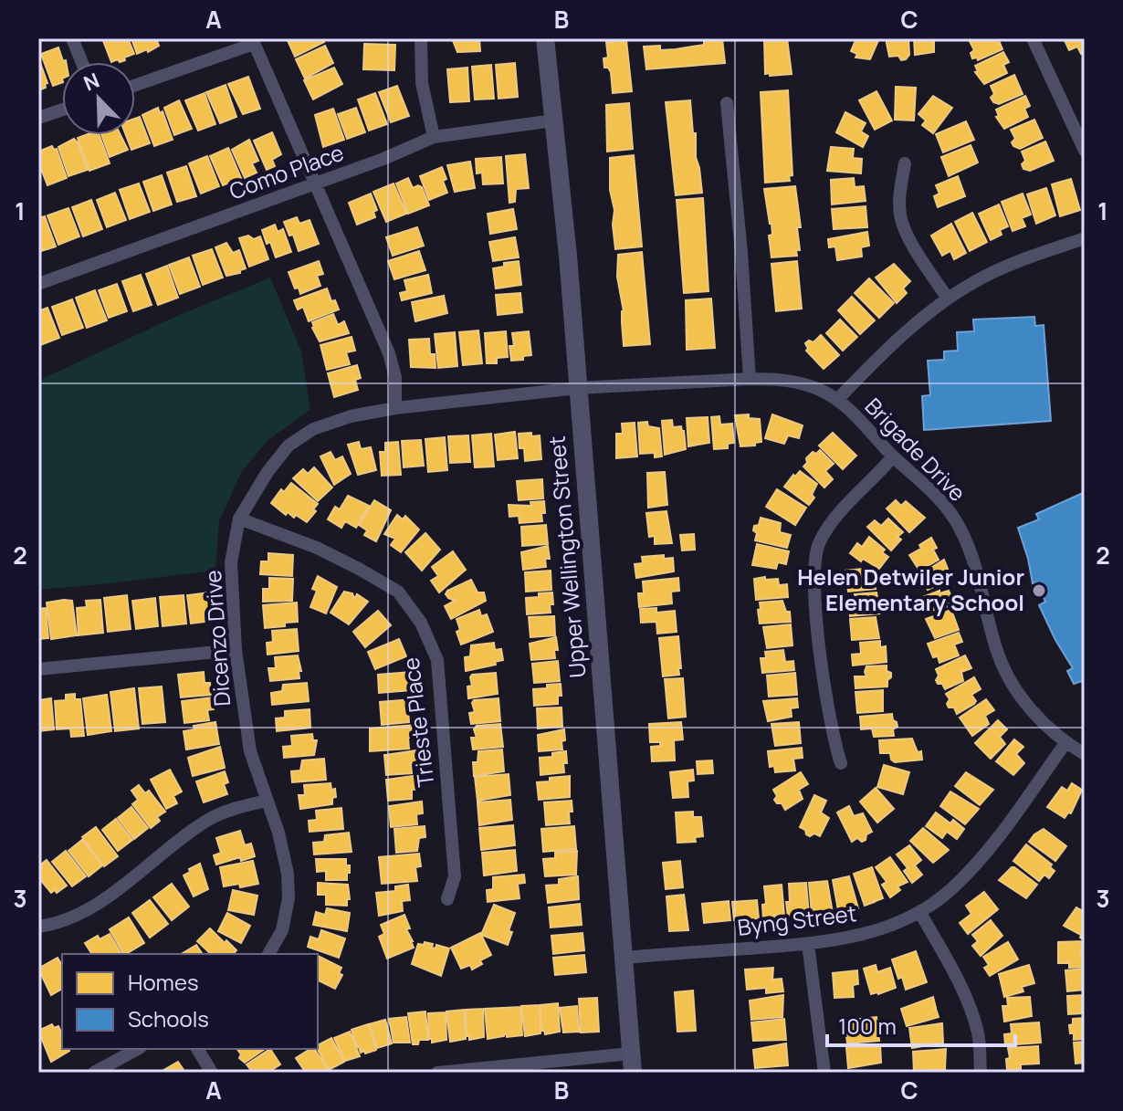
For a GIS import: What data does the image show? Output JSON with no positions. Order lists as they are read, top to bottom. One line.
{"streets":{"main road":["Upper Wellington Street"],"street":["Como Place","Brigade Drive","Dicenzo Drive","Trieste Place","Byng Street"]},"crossings":[["Como Place","Upper Wellington Street"],["Brigade Drive","Upper Wellington Street"],["Brigade Drive","Dicenzo Drive"],["Brigade Drive","Byng Street"],["Upper Wellington Street","Dicenzo Drive"],["Upper Wellington Street","Byng Street"],["Dicenzo Drive","Trieste Place"]],"places":["Helen Detwiler Junior Elementary School"],"legend":["Homes","Schools"],"scale_bar":"100 m","north":"top left","grid":{"columns":["A","B","C"],"rows":["1","2","3"]}}
